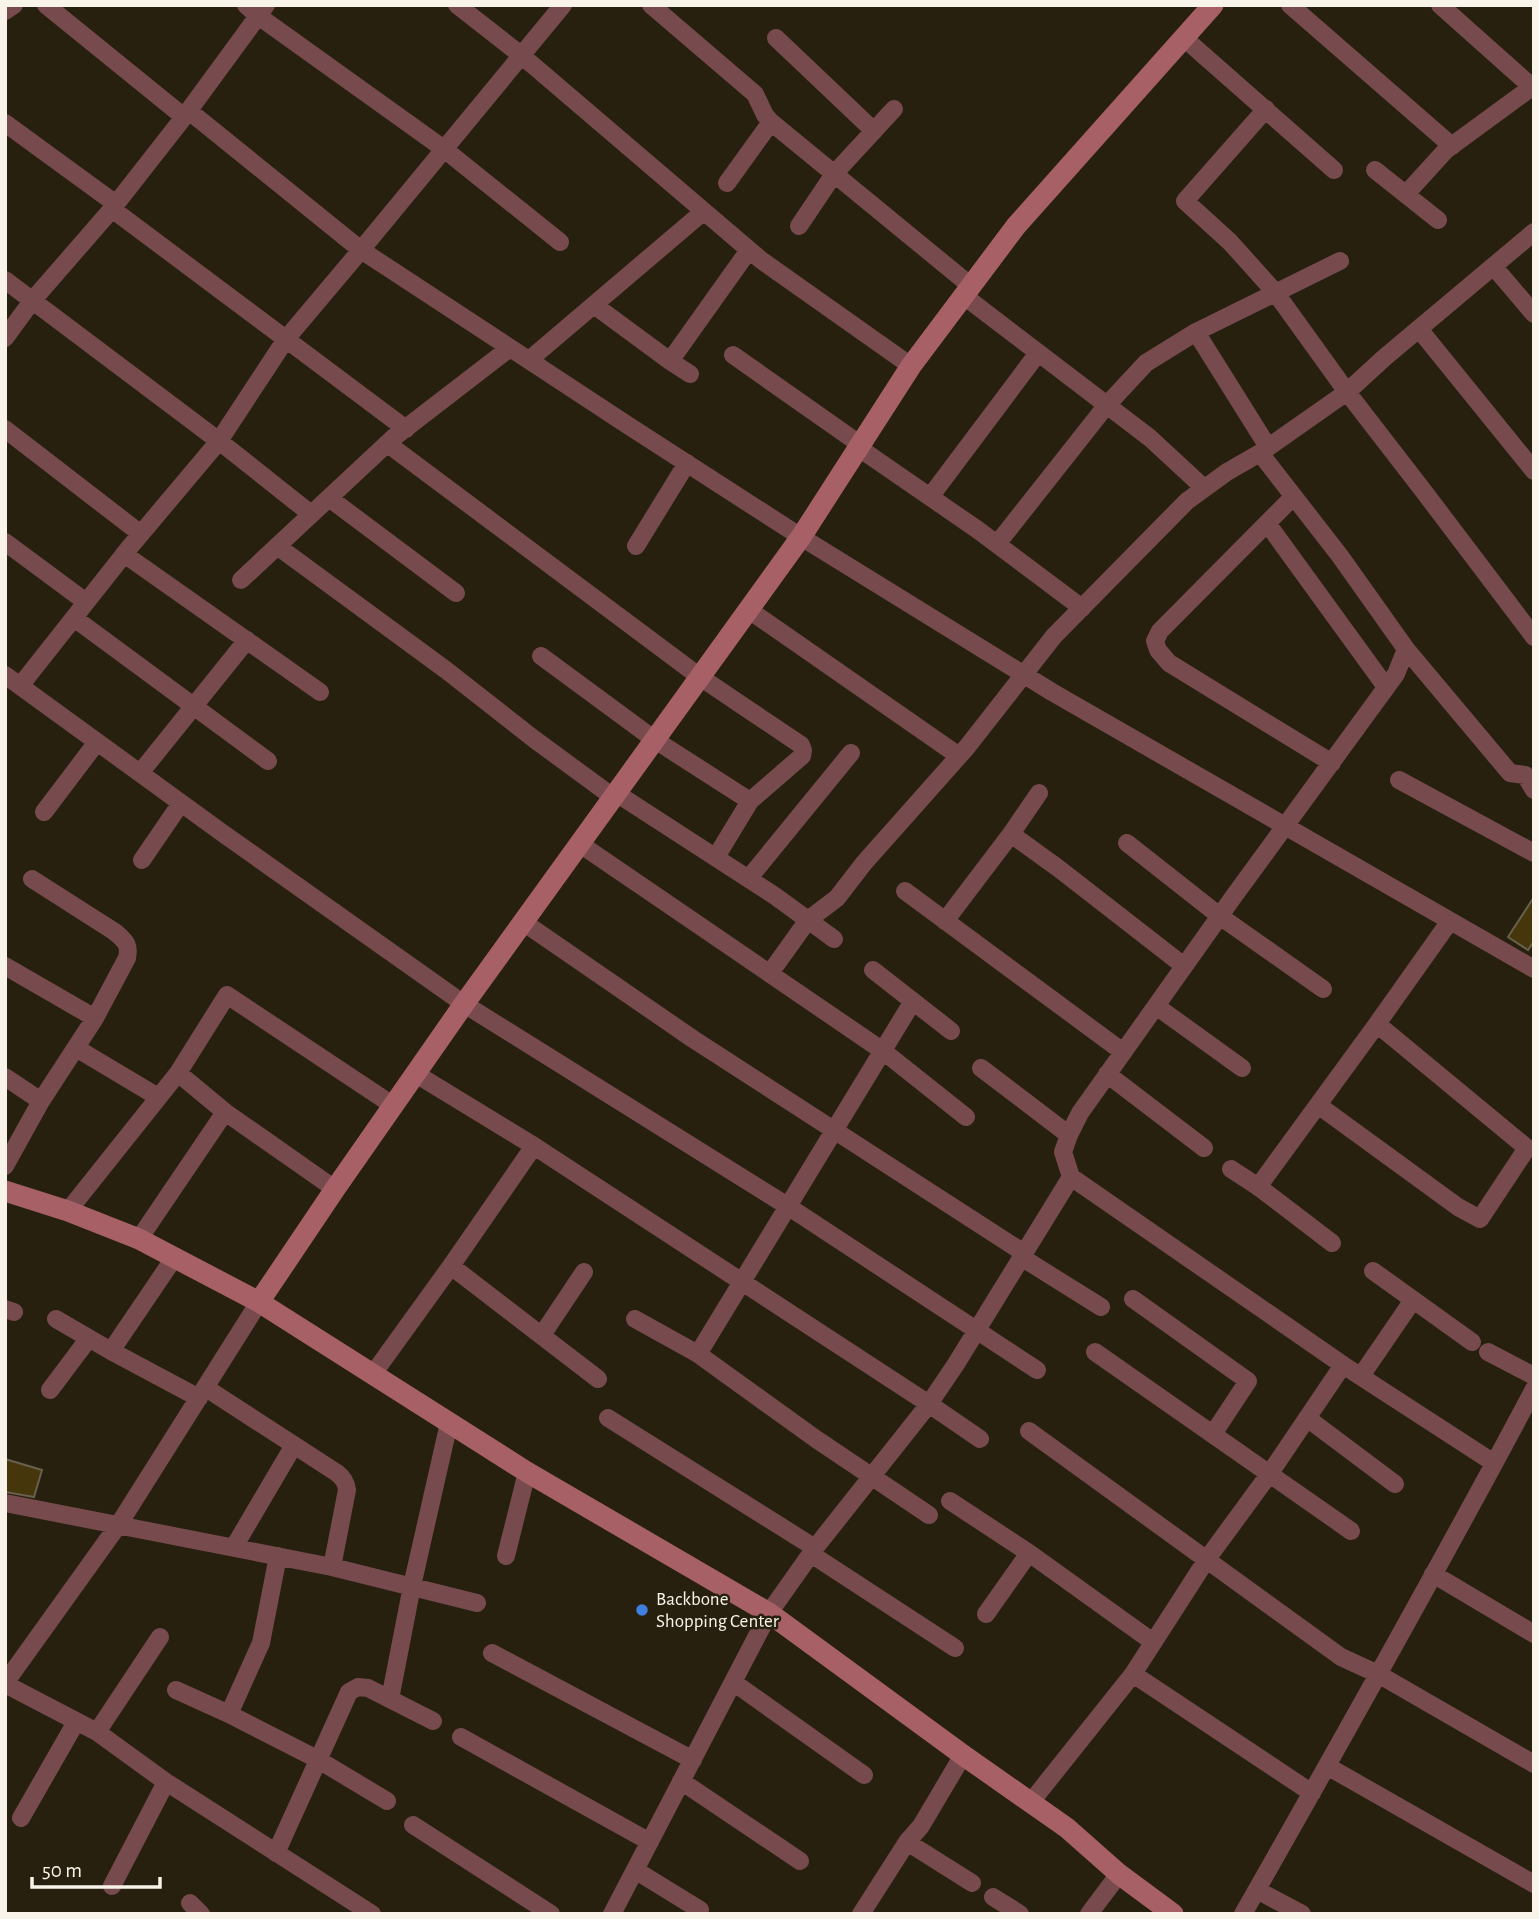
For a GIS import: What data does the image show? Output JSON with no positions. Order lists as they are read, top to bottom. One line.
{"places":["Backbone Shopping Center"],"scale_bar":"50 m"}
